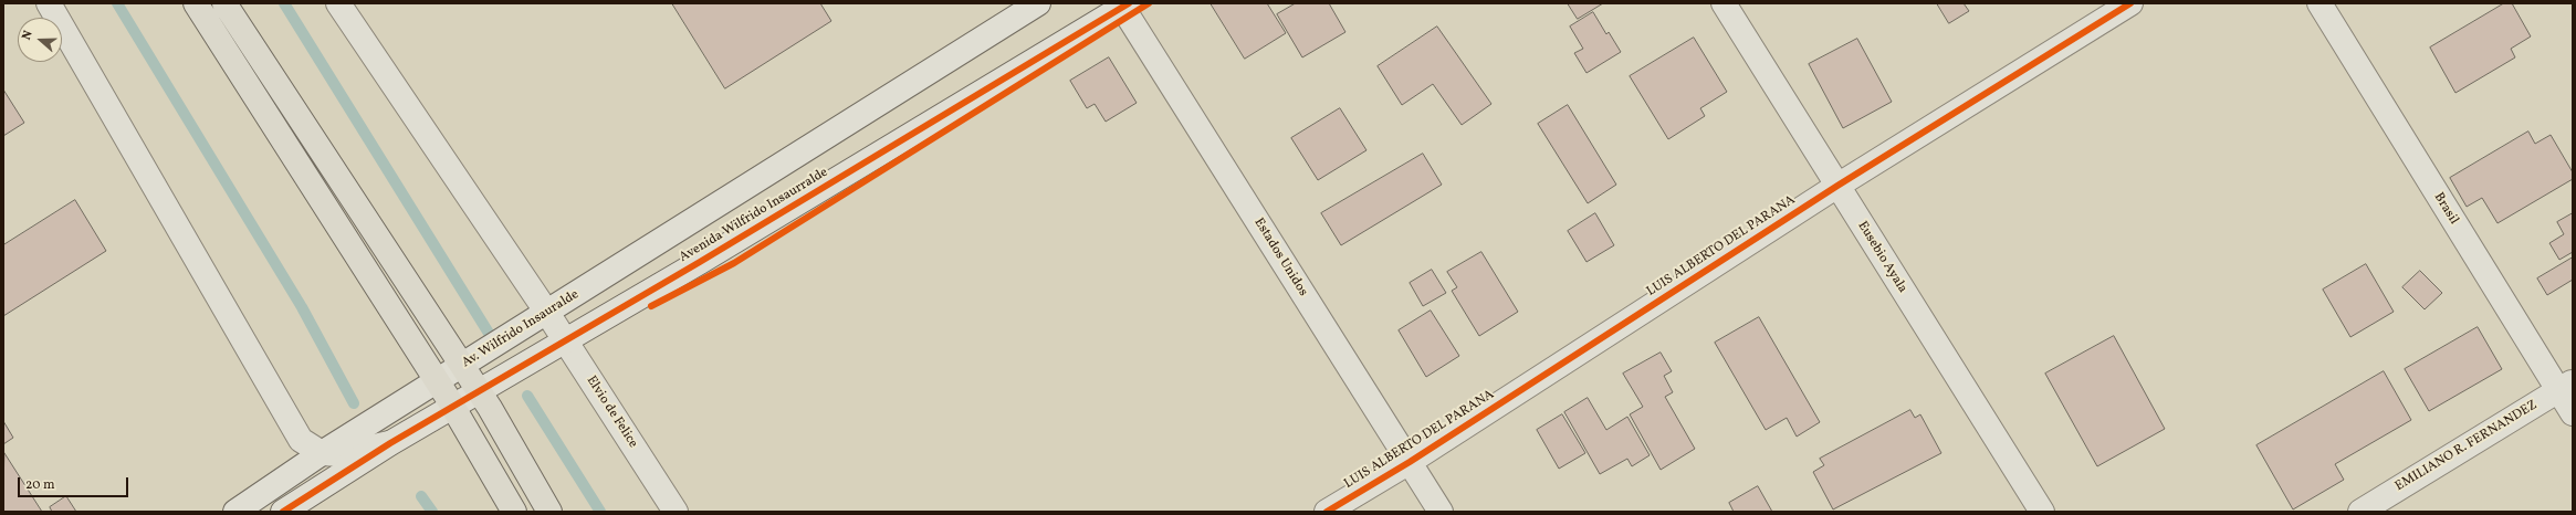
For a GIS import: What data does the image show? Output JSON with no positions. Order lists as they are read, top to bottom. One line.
{"streets":{"street":["Brasil","Avenida Wilfrido Insaurralde","LUIS ALBERTO DEL PARANA","Estados Unidos","Eusebio Ayala","Av. Wilfrido Insauralde","Elvio de Felice","EMILIANO R. FERNANDEZ"]},"crossings":[["Brasil","EMILIANO R. FERNANDEZ"],["Avenida Wilfrido Insaurralde","Estados Unidos"],["Avenida Wilfrido Insaurralde","Av. Wilfrido Insauralde"],["Avenida Wilfrido Insaurralde","Elvio de Felice"],["LUIS ALBERTO DEL PARANA","Estados Unidos"],["LUIS ALBERTO DEL PARANA","Eusebio Ayala"],["Av. Wilfrido Insauralde","Elvio de Felice"]],"scale_bar":"20 m","north":"left"}
